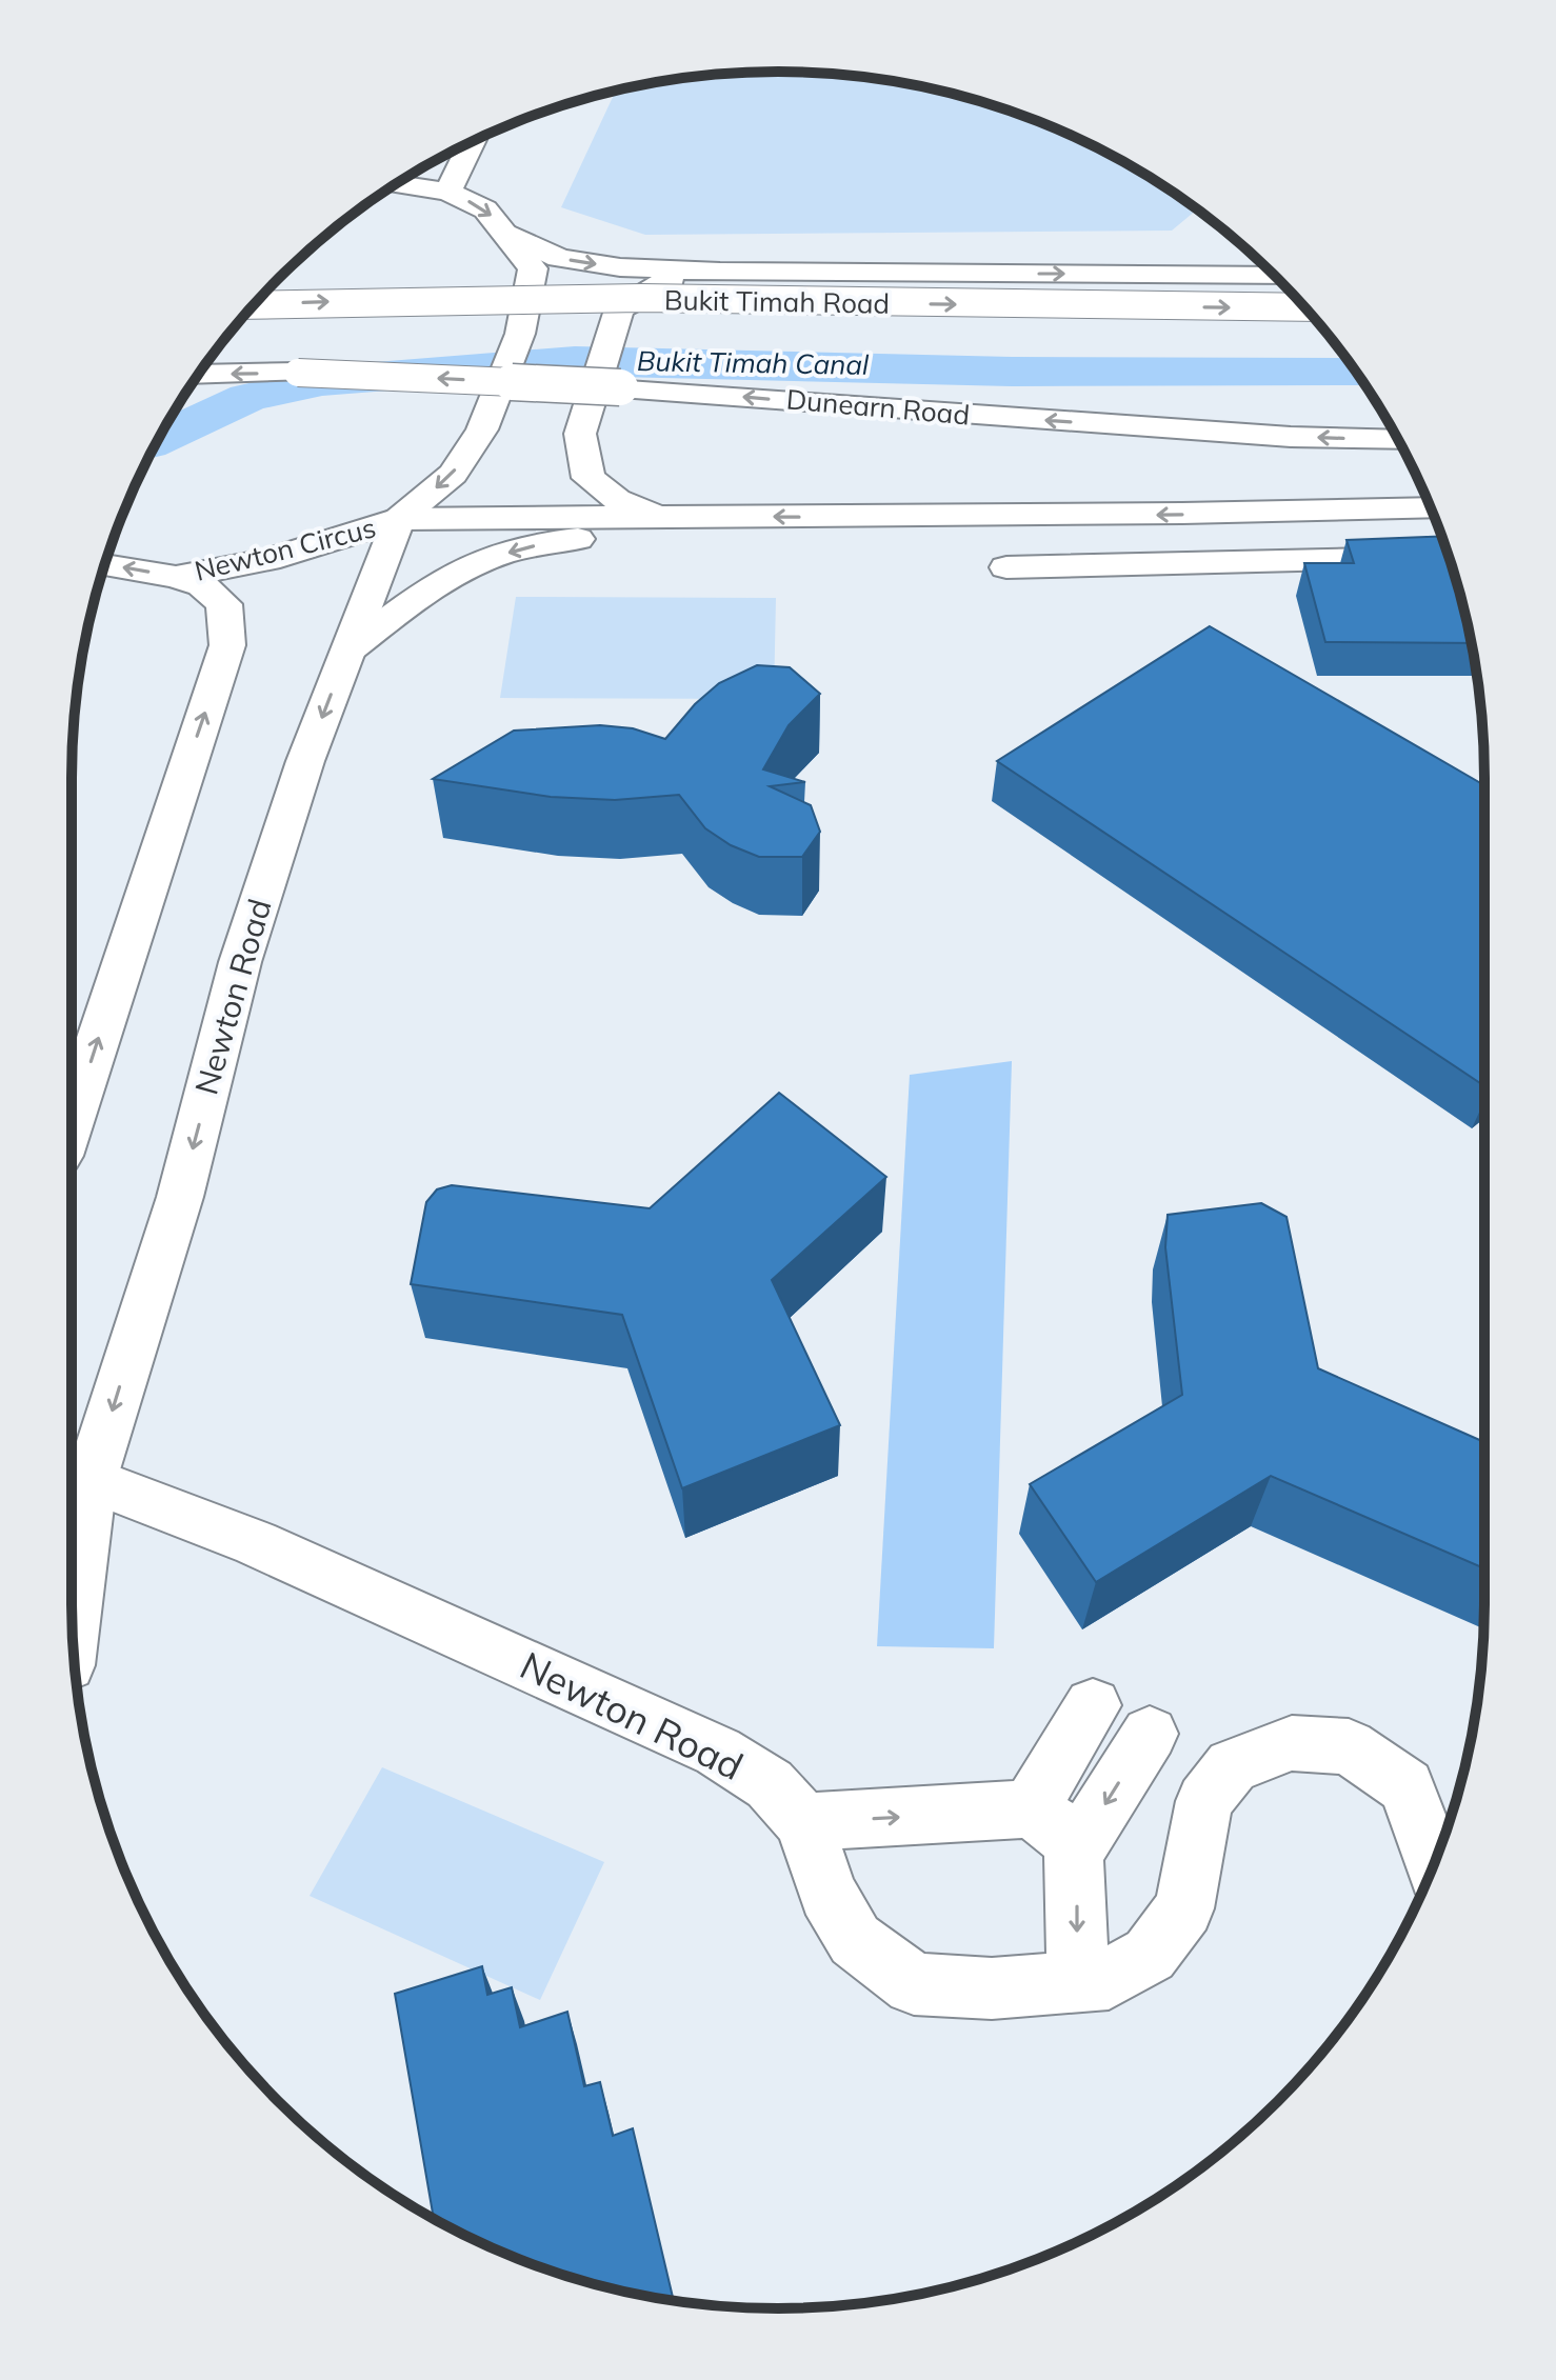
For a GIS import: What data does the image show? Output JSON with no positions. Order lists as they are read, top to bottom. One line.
{"streets":{"main road":["Bukit Timah Road","Dunearn Road","Newton Circus","Newton Road"]},"crossings":[["Newton Circus","Newton Road"]],"water":["Bukit Timah Canal"]}
